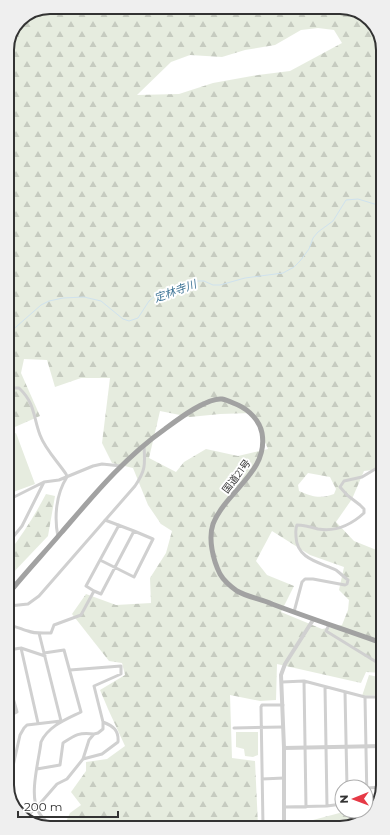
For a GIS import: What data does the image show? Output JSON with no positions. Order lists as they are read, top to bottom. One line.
{"streets":{"highway":["国道21号"]},"water":["定林寺川"],"scale_bar":"200 m","north":"left"}
